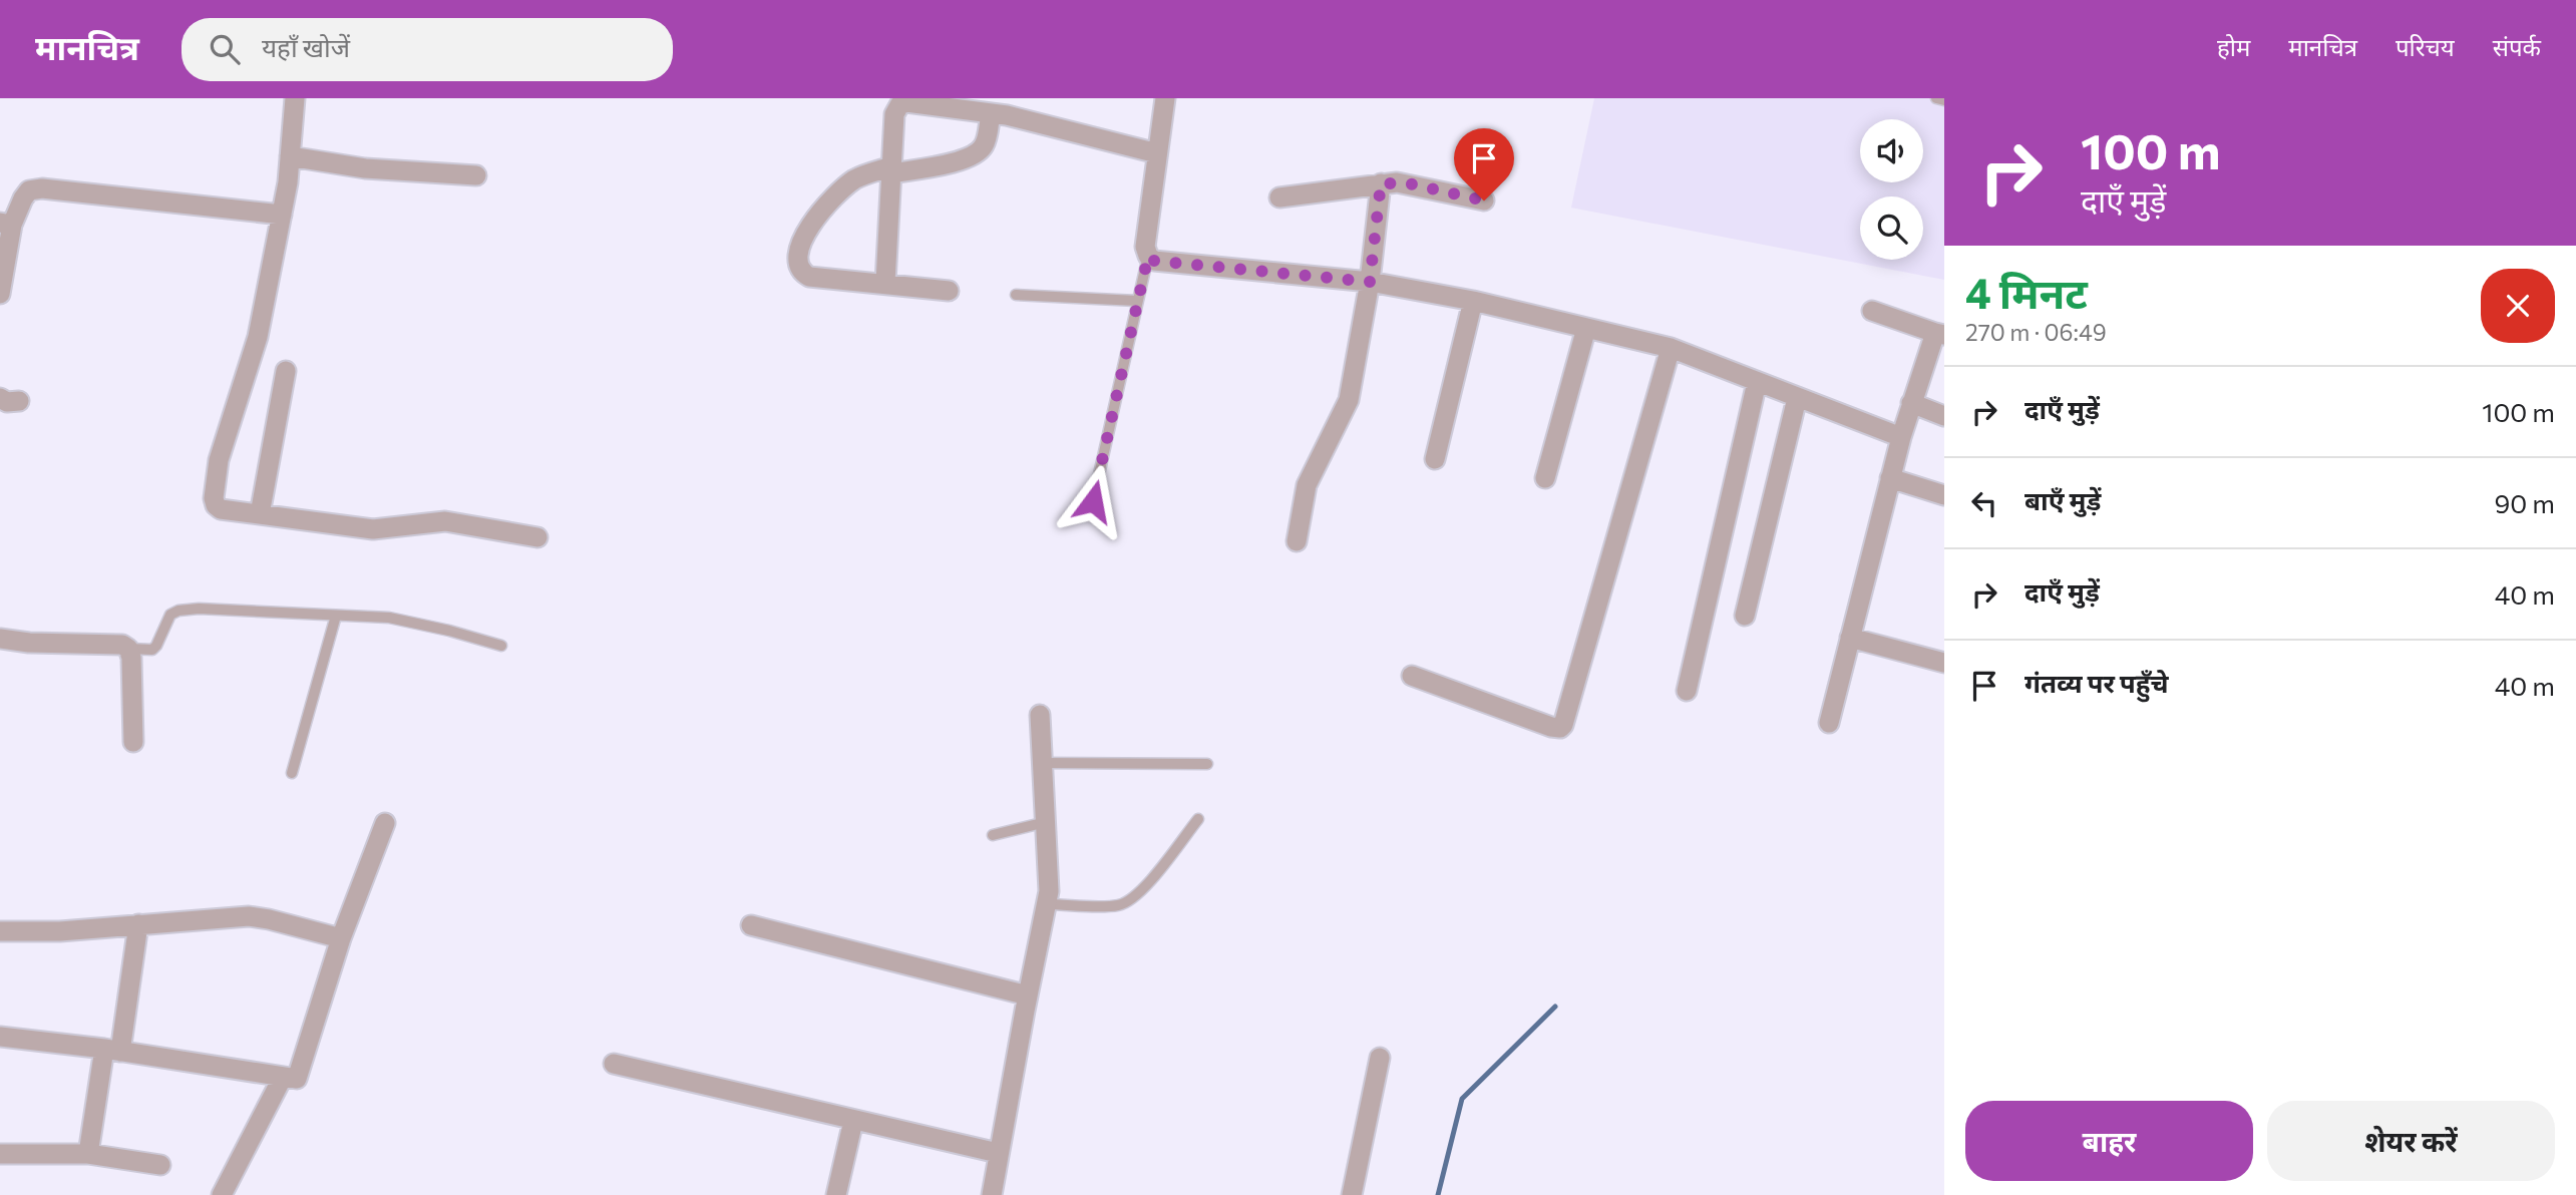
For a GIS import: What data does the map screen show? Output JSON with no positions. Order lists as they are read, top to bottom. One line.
{"page":{"header":"मानचित्र","search":"यहाँ खोजें","nav":["होम","मानचित्र","परिचय","संपर्क"],"turn":["100 m","दाएँ मुड़ें"],"heading":["4 मिनट","270 m · 06:49"],"list":[{"name":"दाएँ मुड़ें","value":"100 m"},{"name":"बाएँ मुड़ें","value":"90 m"},{"name":"दाएँ मुड़ें","value":"40 m"},{"name":"गंतव्य पर पहुँचे","value":"40 m"}],"buttons":["बाहर","शेयर करें"]}}
